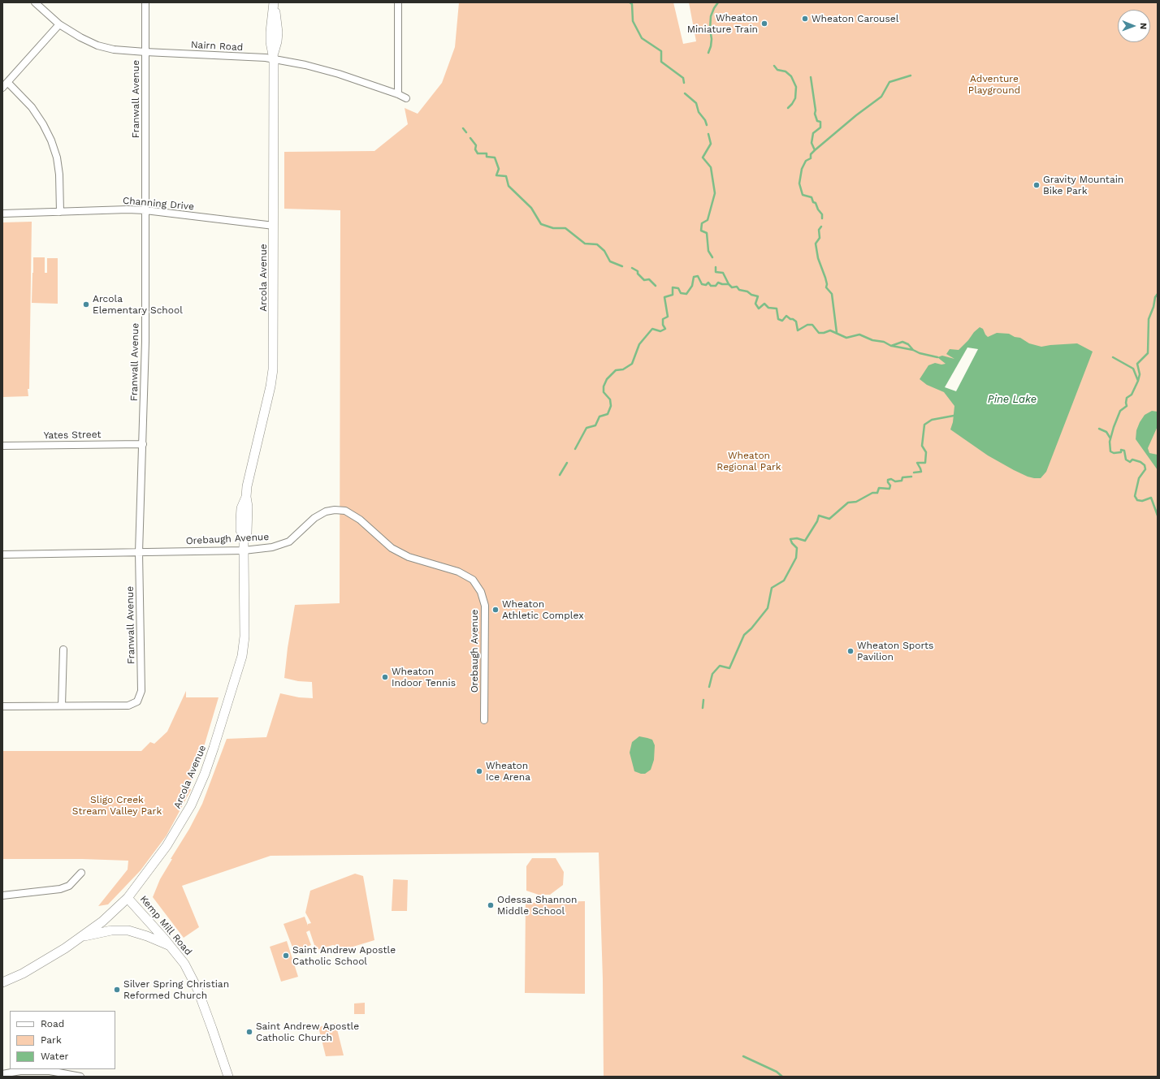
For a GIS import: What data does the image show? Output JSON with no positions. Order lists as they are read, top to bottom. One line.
{"streets":{"street":["Nairn Road","Franwall Avenue","Channing Drive","Arcola Avenue","Yates Street","Orebaugh Avenue","Kemp Mill Road"]},"crossings":[["Nairn Road","Franwall Avenue"],["Nairn Road","Arcola Avenue"],["Franwall Avenue","Channing Drive"],["Franwall Avenue","Yates Street"],["Franwall Avenue","Orebaugh Avenue"],["Channing Drive","Arcola Avenue"],["Arcola Avenue","Orebaugh Avenue"],["Arcola Avenue","Kemp Mill Road"]],"water":["Pine Lake"],"parks":["Adventure Playground","Wheaton Regional Park","Sligo Creek Stream Valley Park"],"places":["Wheaton Carousel","Wheaton Miniature Train","Gravity Mountain Bike Park","Arcola Elementary School","Wheaton Athletic Complex","Wheaton Sports Pavilion","Wheaton Indoor Tennis","Wheaton Ice Arena","Odessa Shannon Middle School","Saint Andrew Apostle Catholic School","Silver Spring Christian Reformed Church","Saint Andrew Apostle Catholic Church"],"legend":["Road","Park","Water"],"north":"right"}
